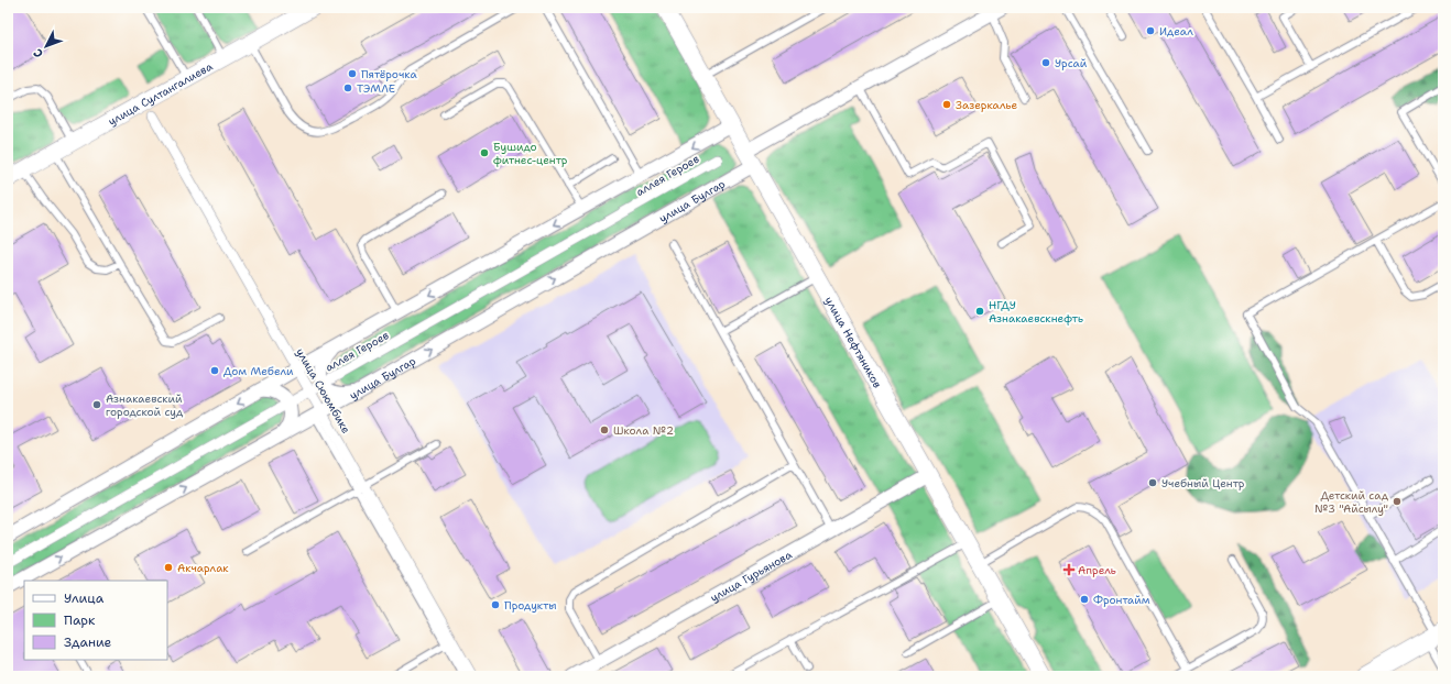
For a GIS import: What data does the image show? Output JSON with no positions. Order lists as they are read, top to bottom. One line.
{"streets":{"street":["улица Султангалиева","аллея Героев","улица Булгар","улица Нефтяников","улица Сююмбике","улица Гурьянова"]},"crossings":[["аллея Героев","улица Сююмбике"],["улица Булгар","улица Нефтяников"],["улица Булгар","улица Сююмбике"],["улица Нефтяников","улица Гурьянова"]],"places":{"other":["Идеал","Урсай","Пятёрочка","ТЭМЛЕ","Зазеркалье","Бушидо фитнес-центр","НГДУ Азнакаевскнефть","Дом Мебели","Азнакаевский городской суд","Школа №2","Учебный Центр","Детский сад №3 \"Айсылу\"","Акчарлак","Фронтайм","Продукты"],"health":["Апрель"]},"legend":["Улица","Парк","Здание"],"north":"bottom left"}
